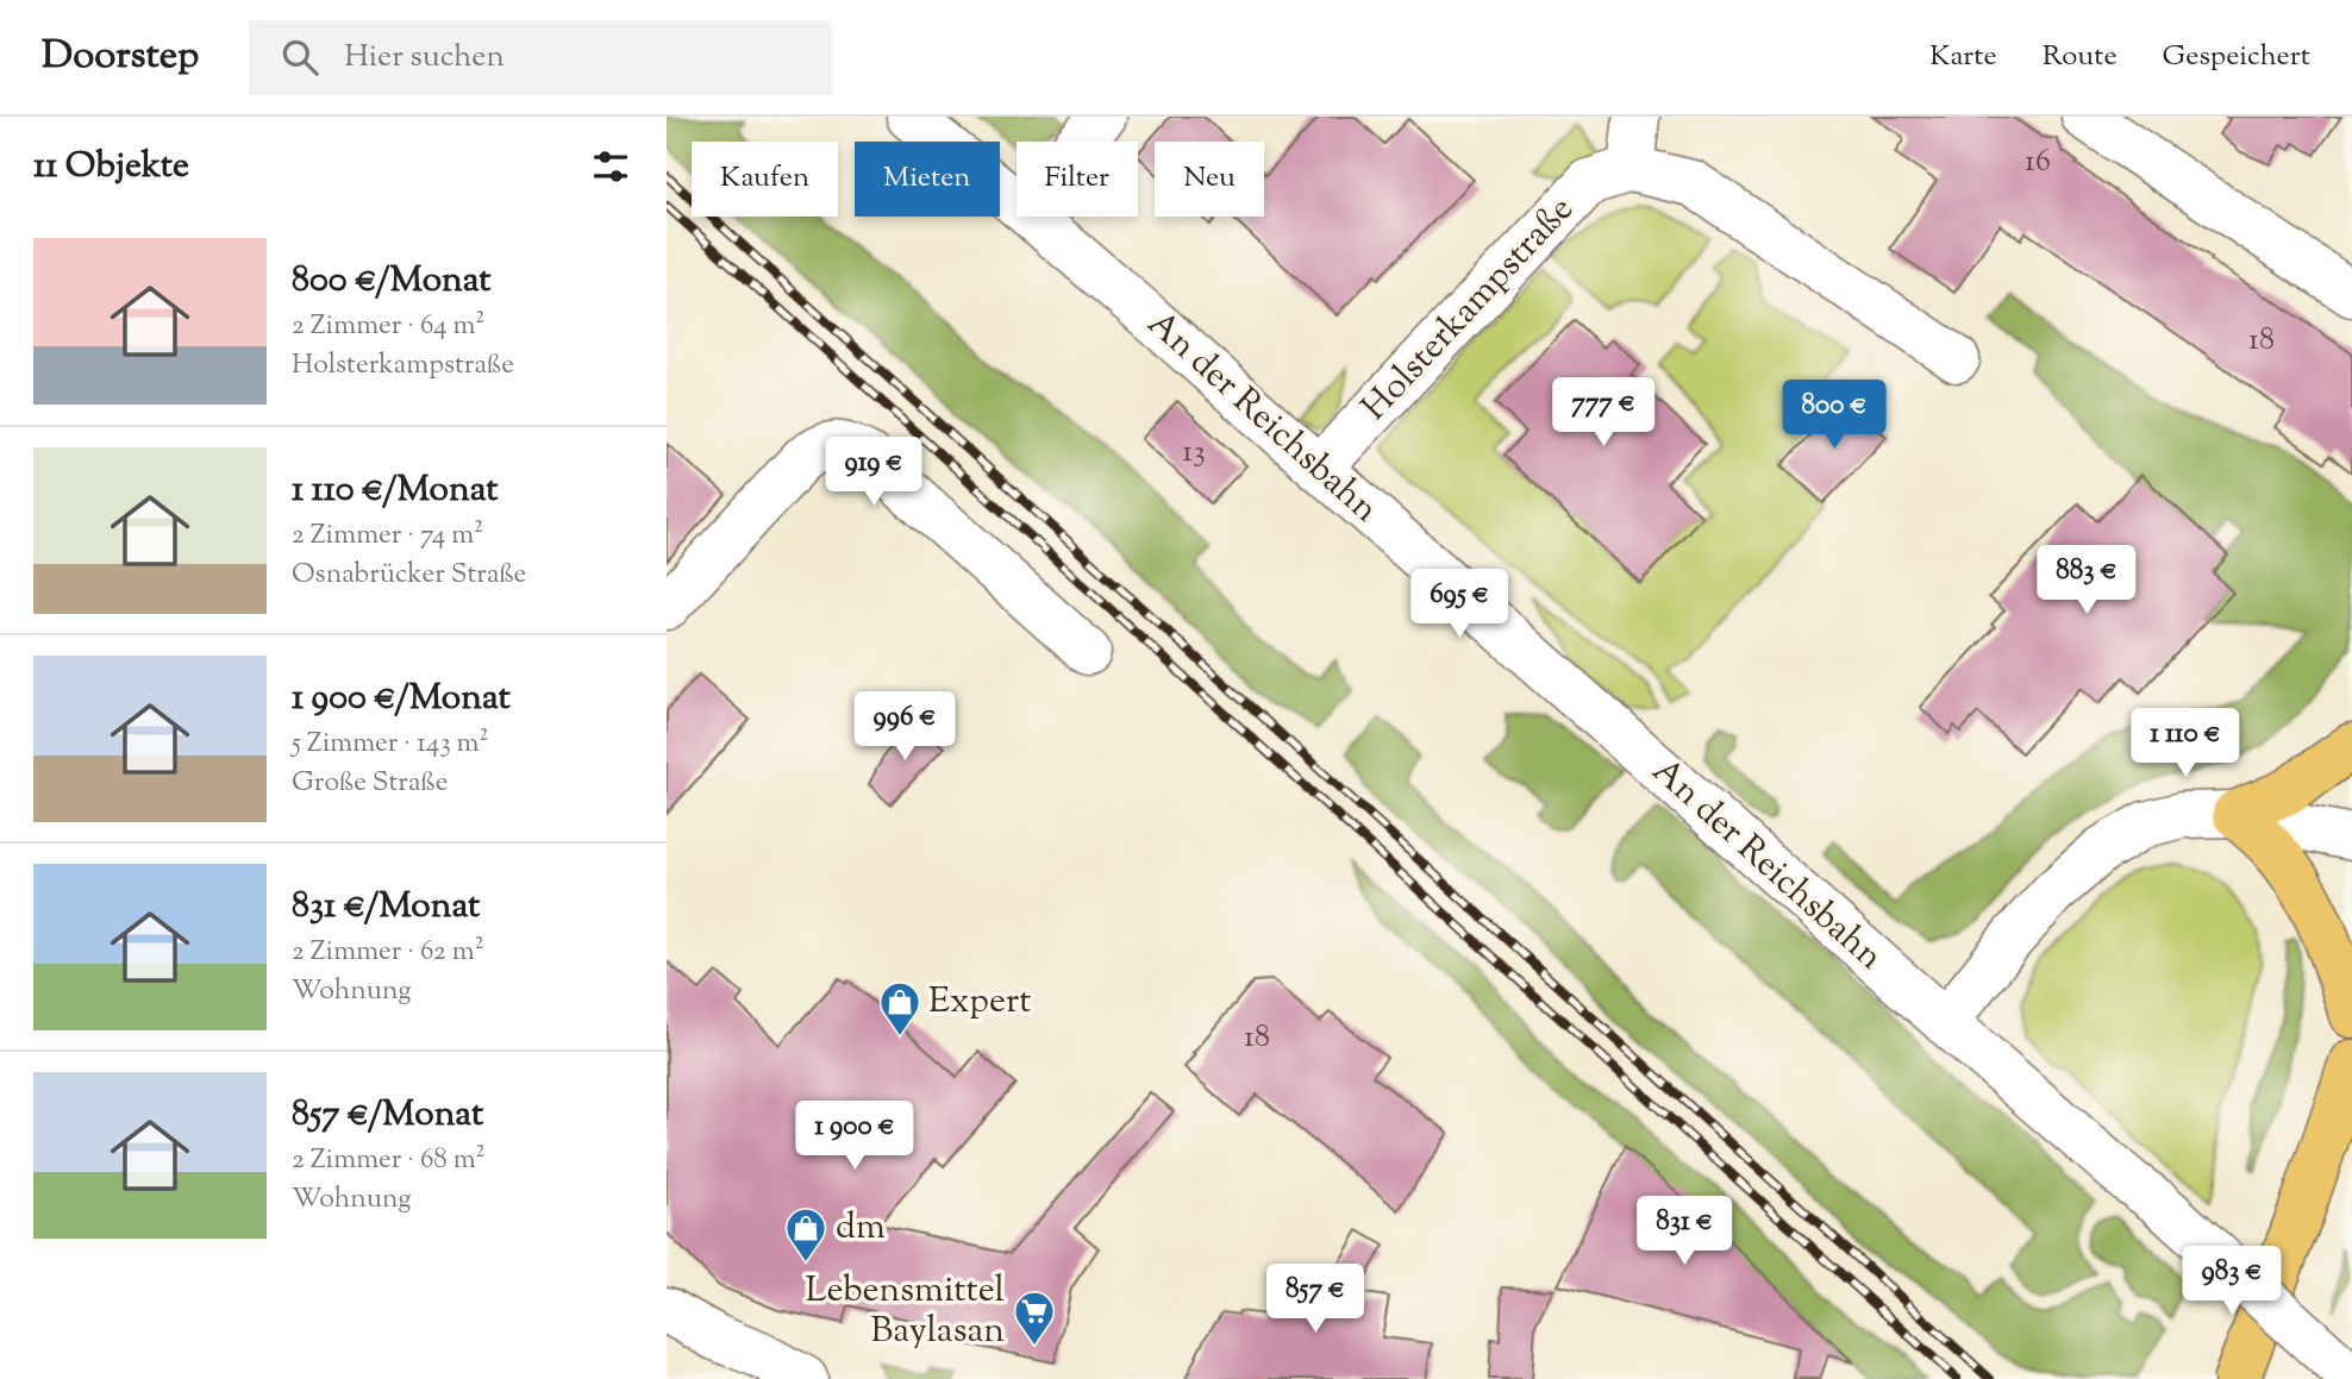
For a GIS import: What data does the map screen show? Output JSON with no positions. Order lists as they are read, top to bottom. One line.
{"streets":{"street":["Holsterkampstraße","An der Reichsbahn"]},"crossings":[["Holsterkampstraße","An der Reichsbahn"]],"places":{"shop":["Expert","dm"],"supermarket":["Lebensmittel Baylasan"]},"house_numbers":["16","18","13","18"],"page":{"header":"Doorstep","search":"Hier suchen","nav":["Karte","Route","Gespeichert"],"heading":"11 Objekte","chip":["Kaufen","Mieten","Filter","Neu"],"list":[{"name":"800 €/Monat","note":"2 Zimmer · 64 m² · Holsterkampstraße"},{"name":"1 110 €/Monat","note":"2 Zimmer · 74 m² · Osnabrücker Straße"},{"name":"1 900 €/Monat","note":"5 Zimmer · 143 m² · Große Straße"},{"name":"831 €/Monat","note":"2 Zimmer · 62 m² · Wohnung"},{"name":"857 €/Monat","note":"2 Zimmer · 68 m² · Wohnung"}],"price":["777 €","800 €","919 €","883 €","695 €","996 €","1 110 €","1 900 €","831 €","983 €","857 €"]}}
